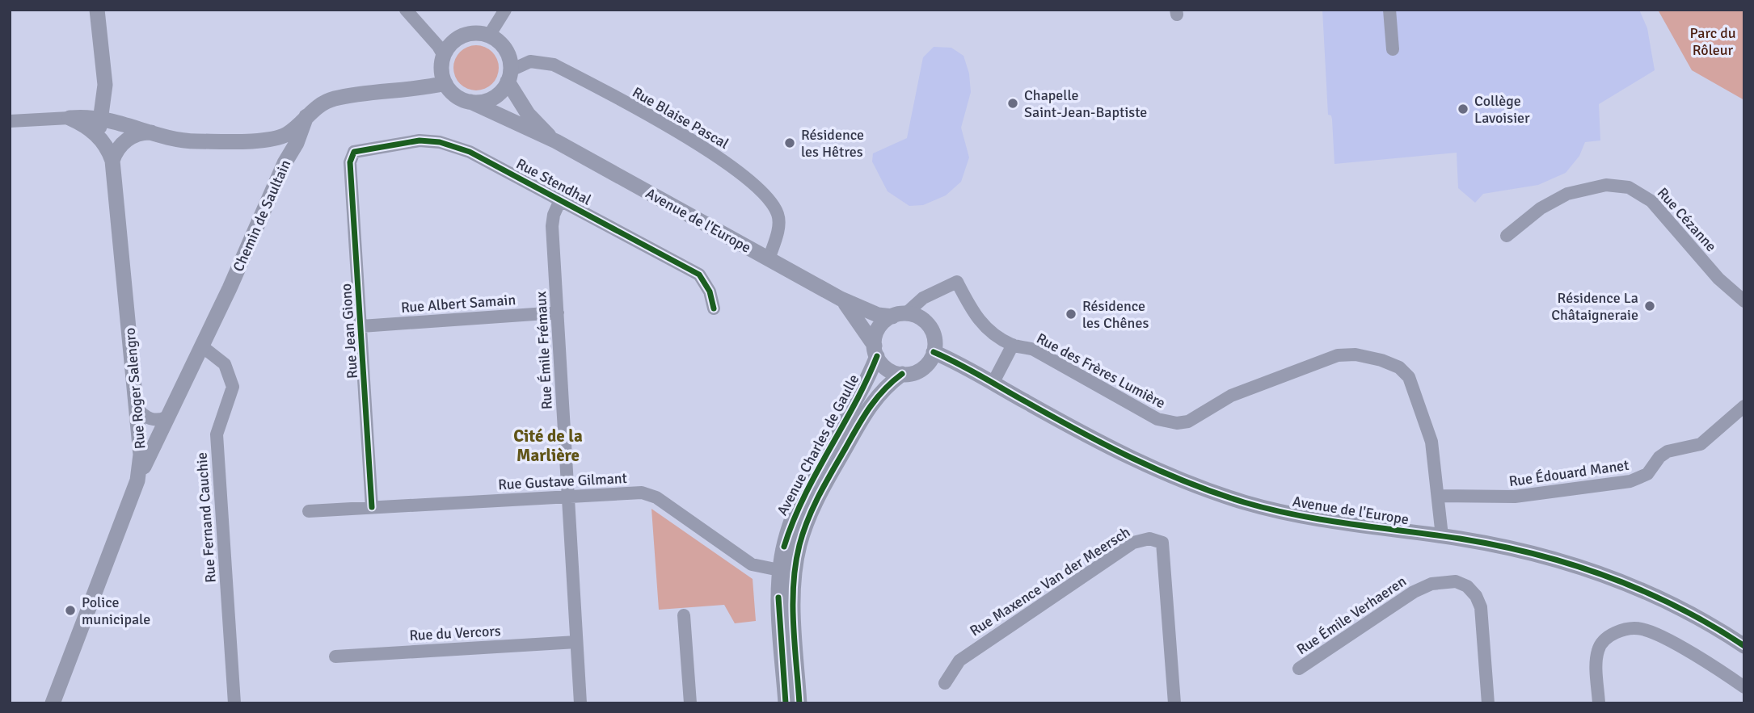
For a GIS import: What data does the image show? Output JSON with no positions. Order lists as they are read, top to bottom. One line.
{"streets":{"street":["Rue Blaise Pascal","Rue Stendhal","Chemin de Saultain","Rue Cézanne","Avenue de l'Europe","Rue Albert Samain","Rue Jean Giono","Rue Émile Frémaux","Rue des Frères Lumière","Rue Roger Salengro","Avenue Charles de Gaulle","Rue Édouard Manet","Rue Gustave Gilmant","Rue Fernand Cauchie","Rue Maxence Van der Meersch","Rue Émile Verhaeren","Rue du Vercors"]},"crossings":[["Rue Blaise Pascal","Avenue de l'Europe"],["Rue Stendhal","Rue Jean Giono"],["Rue Stendhal","Rue Émile Frémaux"],["Chemin de Saultain","Rue Roger Salengro"],["Chemin de Saultain","Rue Fernand Cauchie"],["Avenue de l'Europe","Rue des Frères Lumière"],["Avenue de l'Europe","Avenue Charles de Gaulle"],["Rue Albert Samain","Rue Jean Giono"],["Rue Albert Samain","Rue Émile Frémaux"],["Rue Jean Giono","Rue Gustave Gilmant"],["Rue Émile Frémaux","Rue Gustave Gilmant"],["Rue Émile Frémaux","Rue du Vercors"],["Rue des Frères Lumière","Avenue Charles de Gaulle"],["Rue des Frères Lumière","Rue Édouard Manet"],["Avenue Charles de Gaulle","Rue Gustave Gilmant"]],"districts":["Cité de la Marlière"],"parks":["Parc du Rôleur"],"places":["Chapelle Saint-Jean-Baptiste","Collège Lavoisier","Résidence les Hêtres","Résidence La Châtaigneraie","Résidence les Chênes","Police municipale"]}
